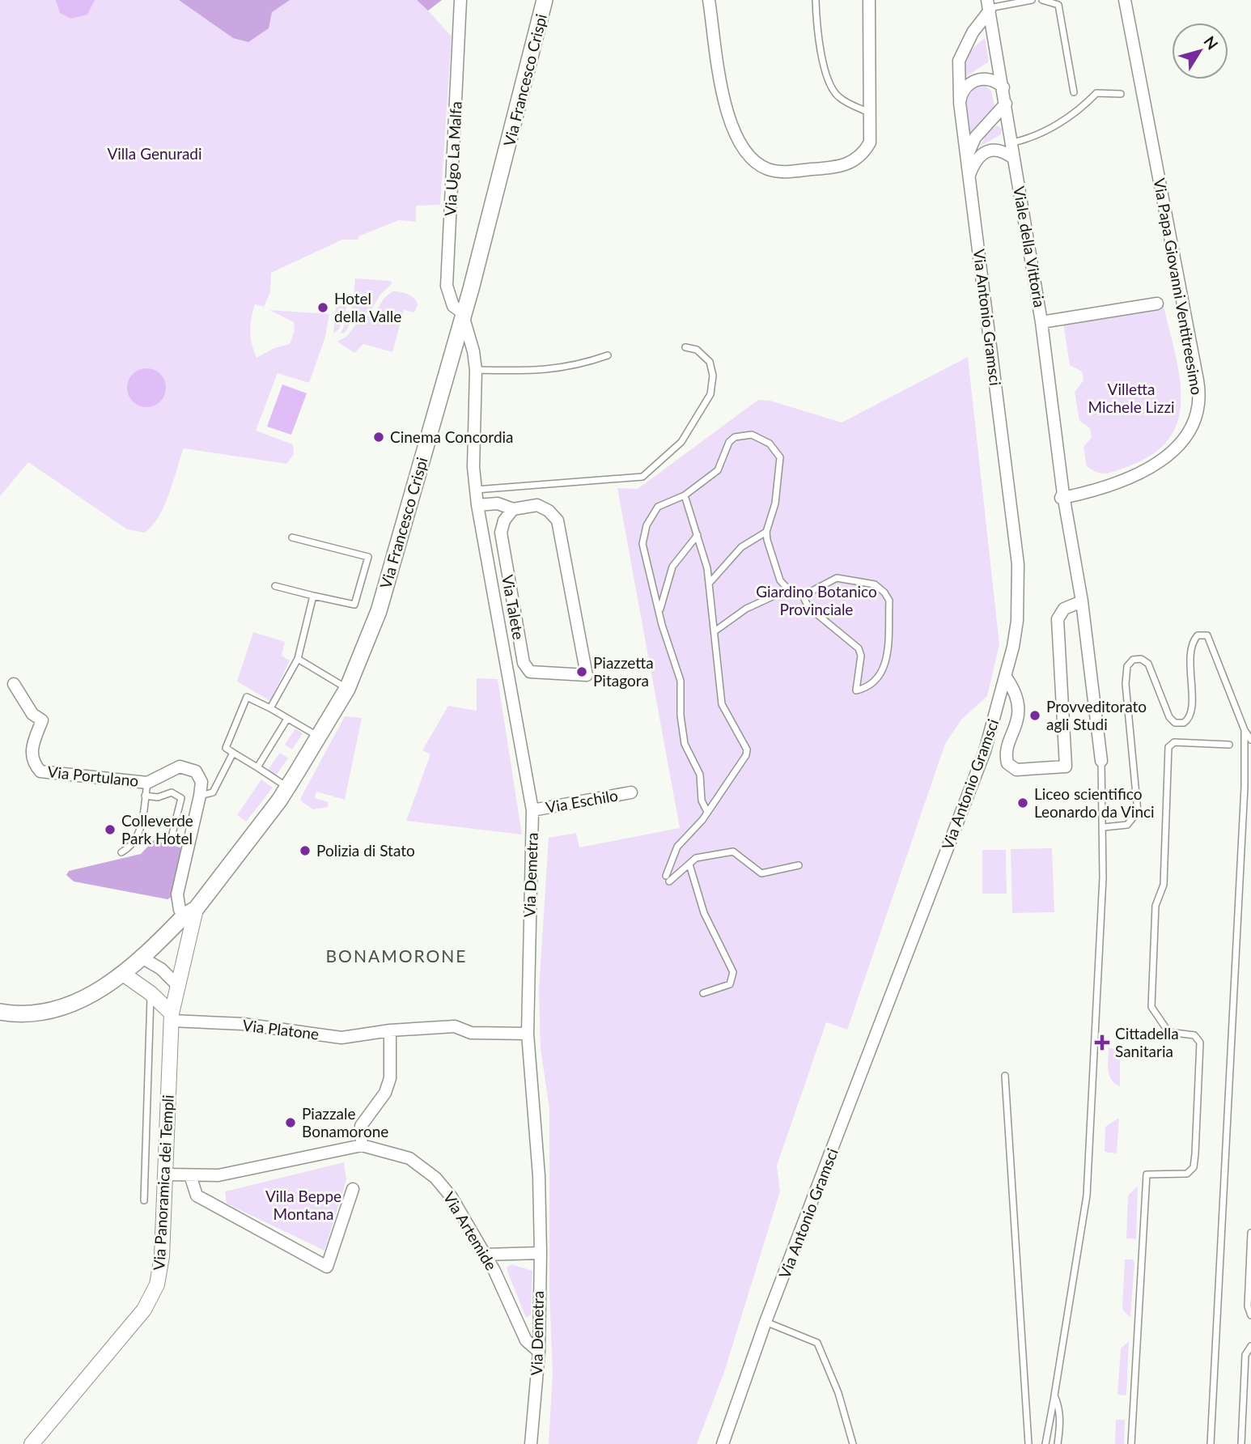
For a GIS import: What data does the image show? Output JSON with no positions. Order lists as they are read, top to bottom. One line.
{"streets":{"main road":["Via Francesco Crispi"],"street":["Via Ugo La Malfa","Viale della Vittoria","Via Papa Giovanni Ventitreesimo","Via Antonio Gramsci","Via Talete","Via Portulano","Via Eschilo","Via Demetra","Via Platone","Via Panoramica dei Templi","Via Artemide"]},"crossings":[["Via Francesco Crispi","Via Ugo La Malfa"],["Via Francesco Crispi","Via Portulano"],["Via Francesco Crispi","Via Demetra"],["Via Francesco Crispi","Via Panoramica dei Templi"],["Via Ugo La Malfa","Via Demetra"],["Viale della Vittoria","Via Papa Giovanni Ventitreesimo"],["Viale della Vittoria","Via Antonio Gramsci"],["Via Portulano","Via Panoramica dei Templi"],["Via Eschilo","Via Demetra"],["Via Demetra","Via Platone"],["Via Demetra","Via Artemide"],["Via Platone","Via Panoramica dei Templi"],["Via Panoramica dei Templi","Via Artemide"]],"districts":["BONAMORONE"],"parks":["Villa Genuradi","Villetta Michele Lizzi","Giardino Botanico Provinciale","Villa Beppe Montana"],"places":{"other":["Hotel della Valle","Cinema Concordia","Piazzetta Pitagora","Provveditorato agli Studi","Liceo scientifico Leonardo da Vinci","Colleverde Park Hotel","Polizia di Stato","Piazzale Bonamorone"],"health":["Cittadella Sanitaria"]},"north":"top right"}
